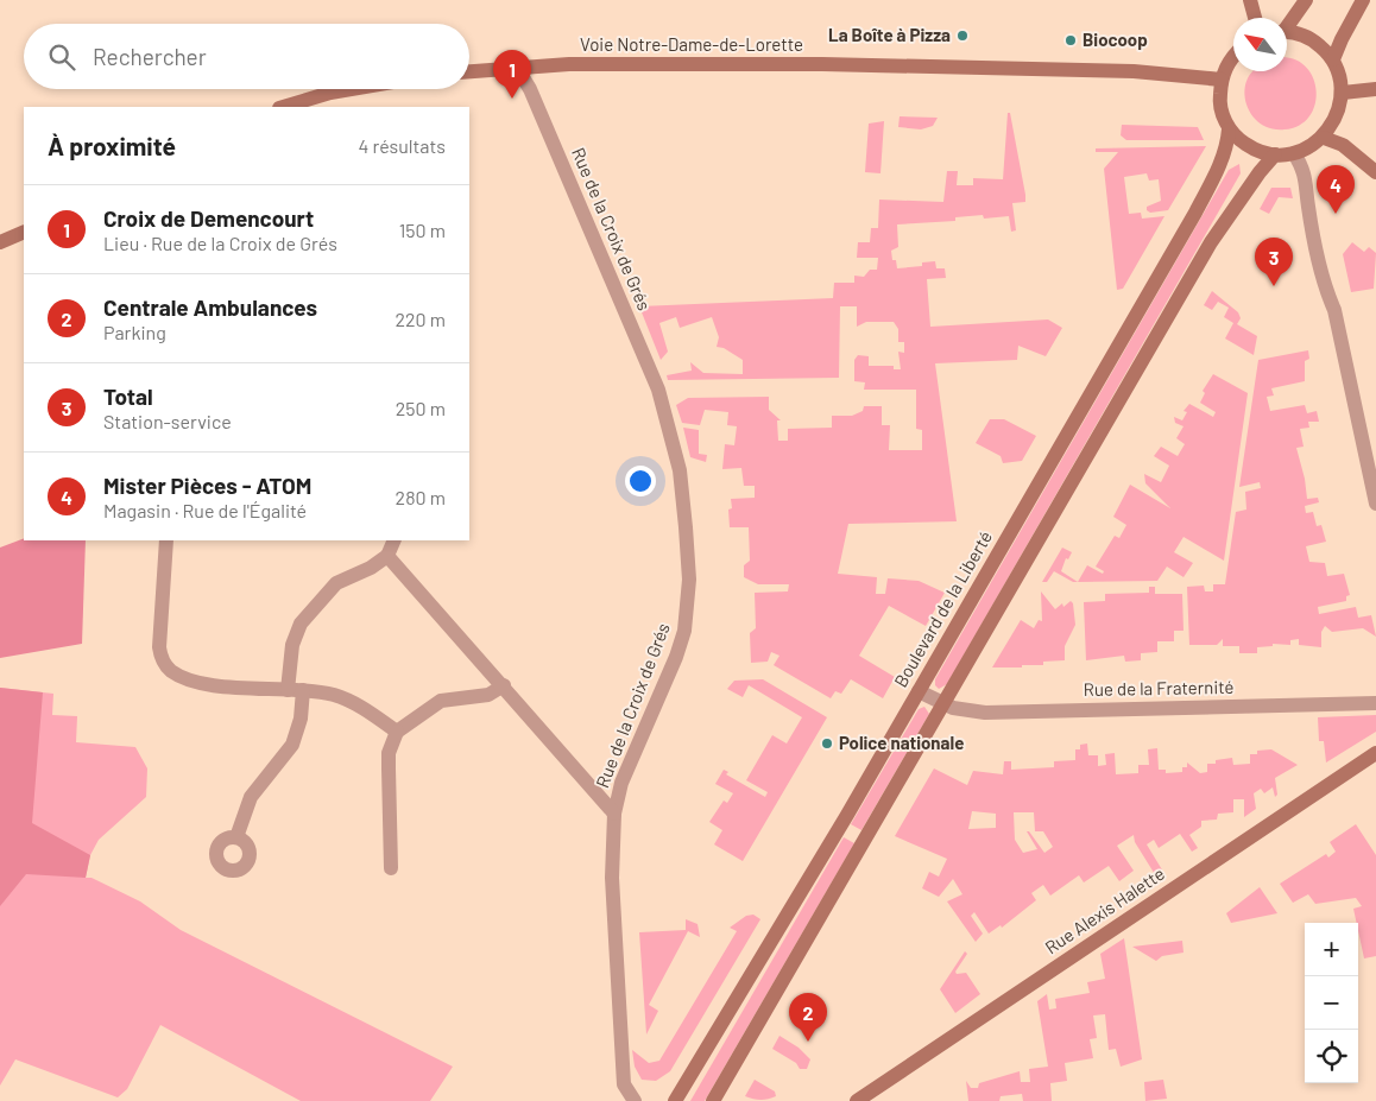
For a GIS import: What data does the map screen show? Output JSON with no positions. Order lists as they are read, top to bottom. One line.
{"streets":{"main road":["Voie Notre-Dame-de-Lorette","Boulevard de la Liberté","Rue Alexis Halette"],"street":["Rue de la Croix de Grés","Rue de la Fraternité"]},"crossings":[["Voie Notre-Dame-de-Lorette","Rue de la Croix de Grés"],["Boulevard de la Liberté","Rue de la Fraternité"]],"places":["La Boîte à Pizza","Biocoop","Police nationale"],"north":"top left","page":{"search":"Rechercher","pins":["1","4","3","2"],"heading":["À proximité","4 résultats"],"list":[{"mark":"1","name":"Croix de Demencourt","note":"Lieu · Rue de la Croix de Grés","value":"150 m"},{"mark":"2","name":"Centrale Ambulances","note":"Parking","value":"220 m"},{"mark":"3","name":"Total","note":"Station-service","value":"250 m"},{"mark":"4","name":"Mister Pièces - ATOM","note":"Magasin · Rue de l'Égalité","value":"280 m"}],"map_buttons":["+","−"]}}
